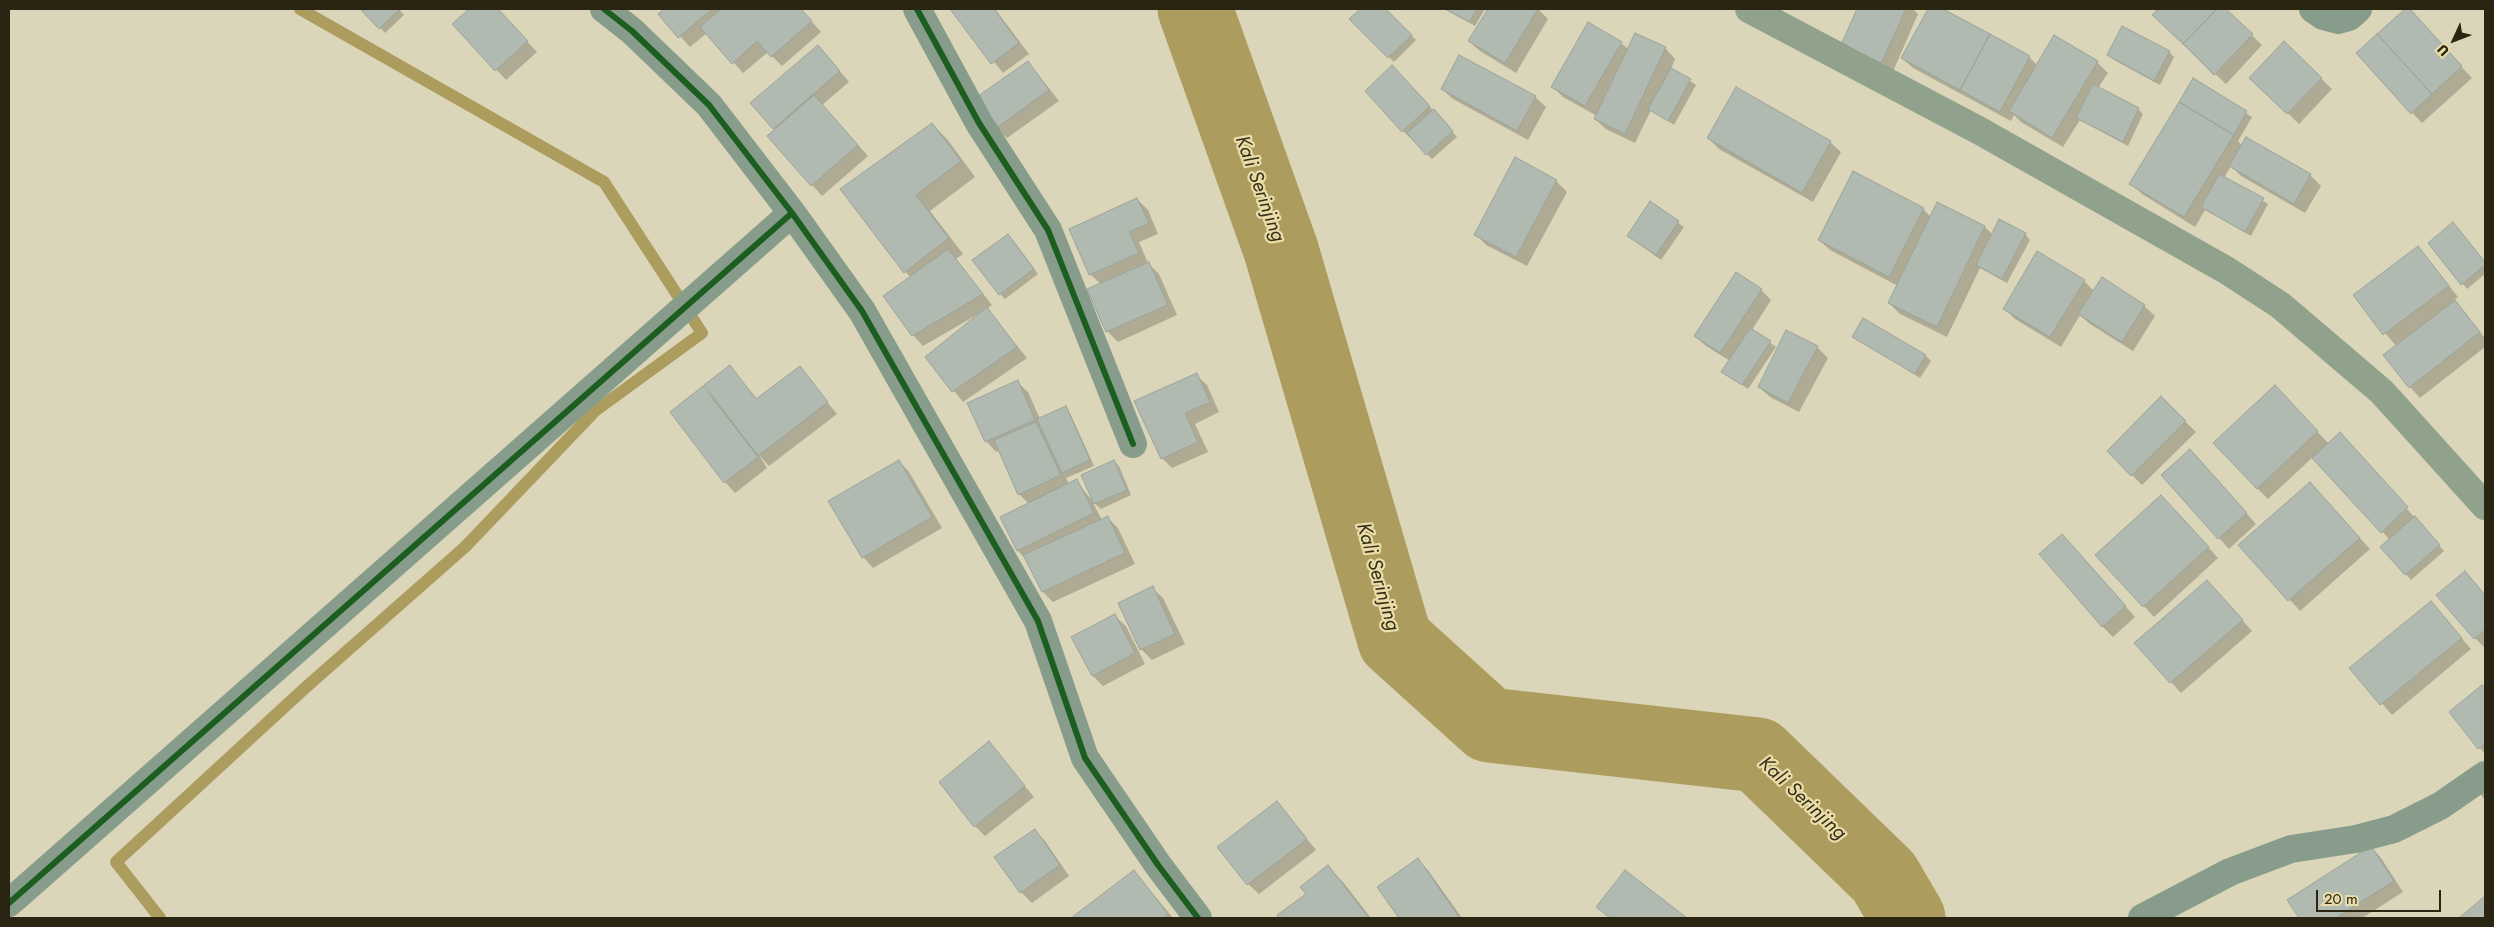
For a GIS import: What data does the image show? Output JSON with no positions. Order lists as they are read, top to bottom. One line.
{"water":["Kali Serinjing"],"scale_bar":"20 m","north":"bottom left"}
